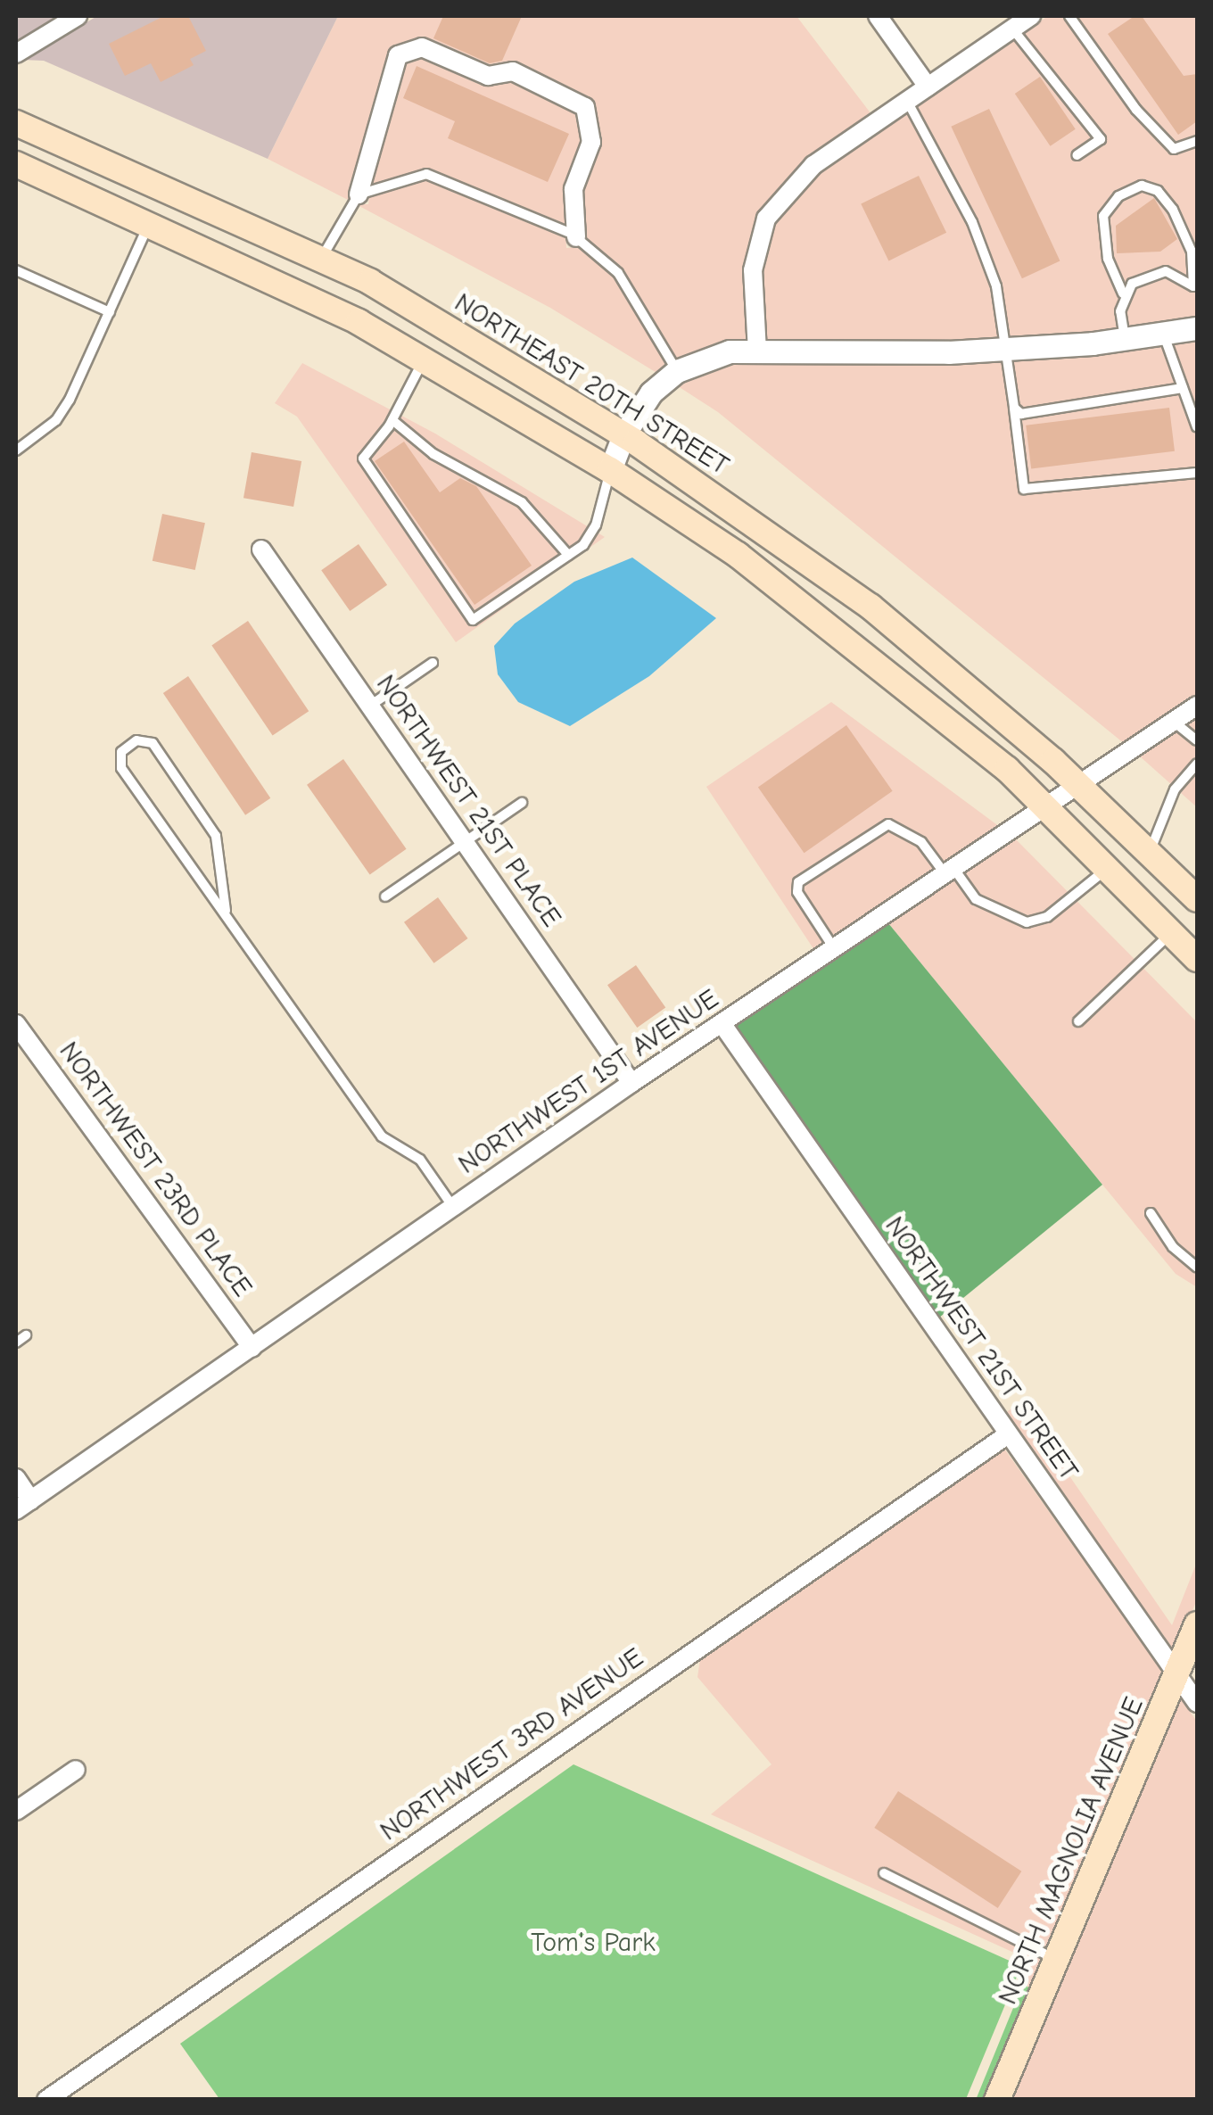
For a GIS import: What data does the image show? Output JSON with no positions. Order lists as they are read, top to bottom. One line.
{"streets":{"main road":["NORTHEAST 20TH STREET","NORTH MAGNOLIA AVENUE"],"street":["NORTHWEST 21ST PLACE","NORTHWEST 1ST AVENUE","NORTHWEST 23RD PLACE","NORTHWEST 21ST STREET","NORTHWEST 3RD AVENUE"]},"crossings":[["NORTHEAST 20TH STREET","NORTHWEST 1ST AVENUE"],["NORTHWEST 21ST PLACE","NORTHWEST 1ST AVENUE"],["NORTHWEST 1ST AVENUE","NORTHWEST 23RD PLACE"],["NORTHWEST 1ST AVENUE","NORTHWEST 21ST STREET"],["NORTHWEST 21ST STREET","NORTHWEST 3RD AVENUE"],["NORTHWEST 21ST STREET","NORTH MAGNOLIA AVENUE"]],"parks":["Tom's Park"]}
